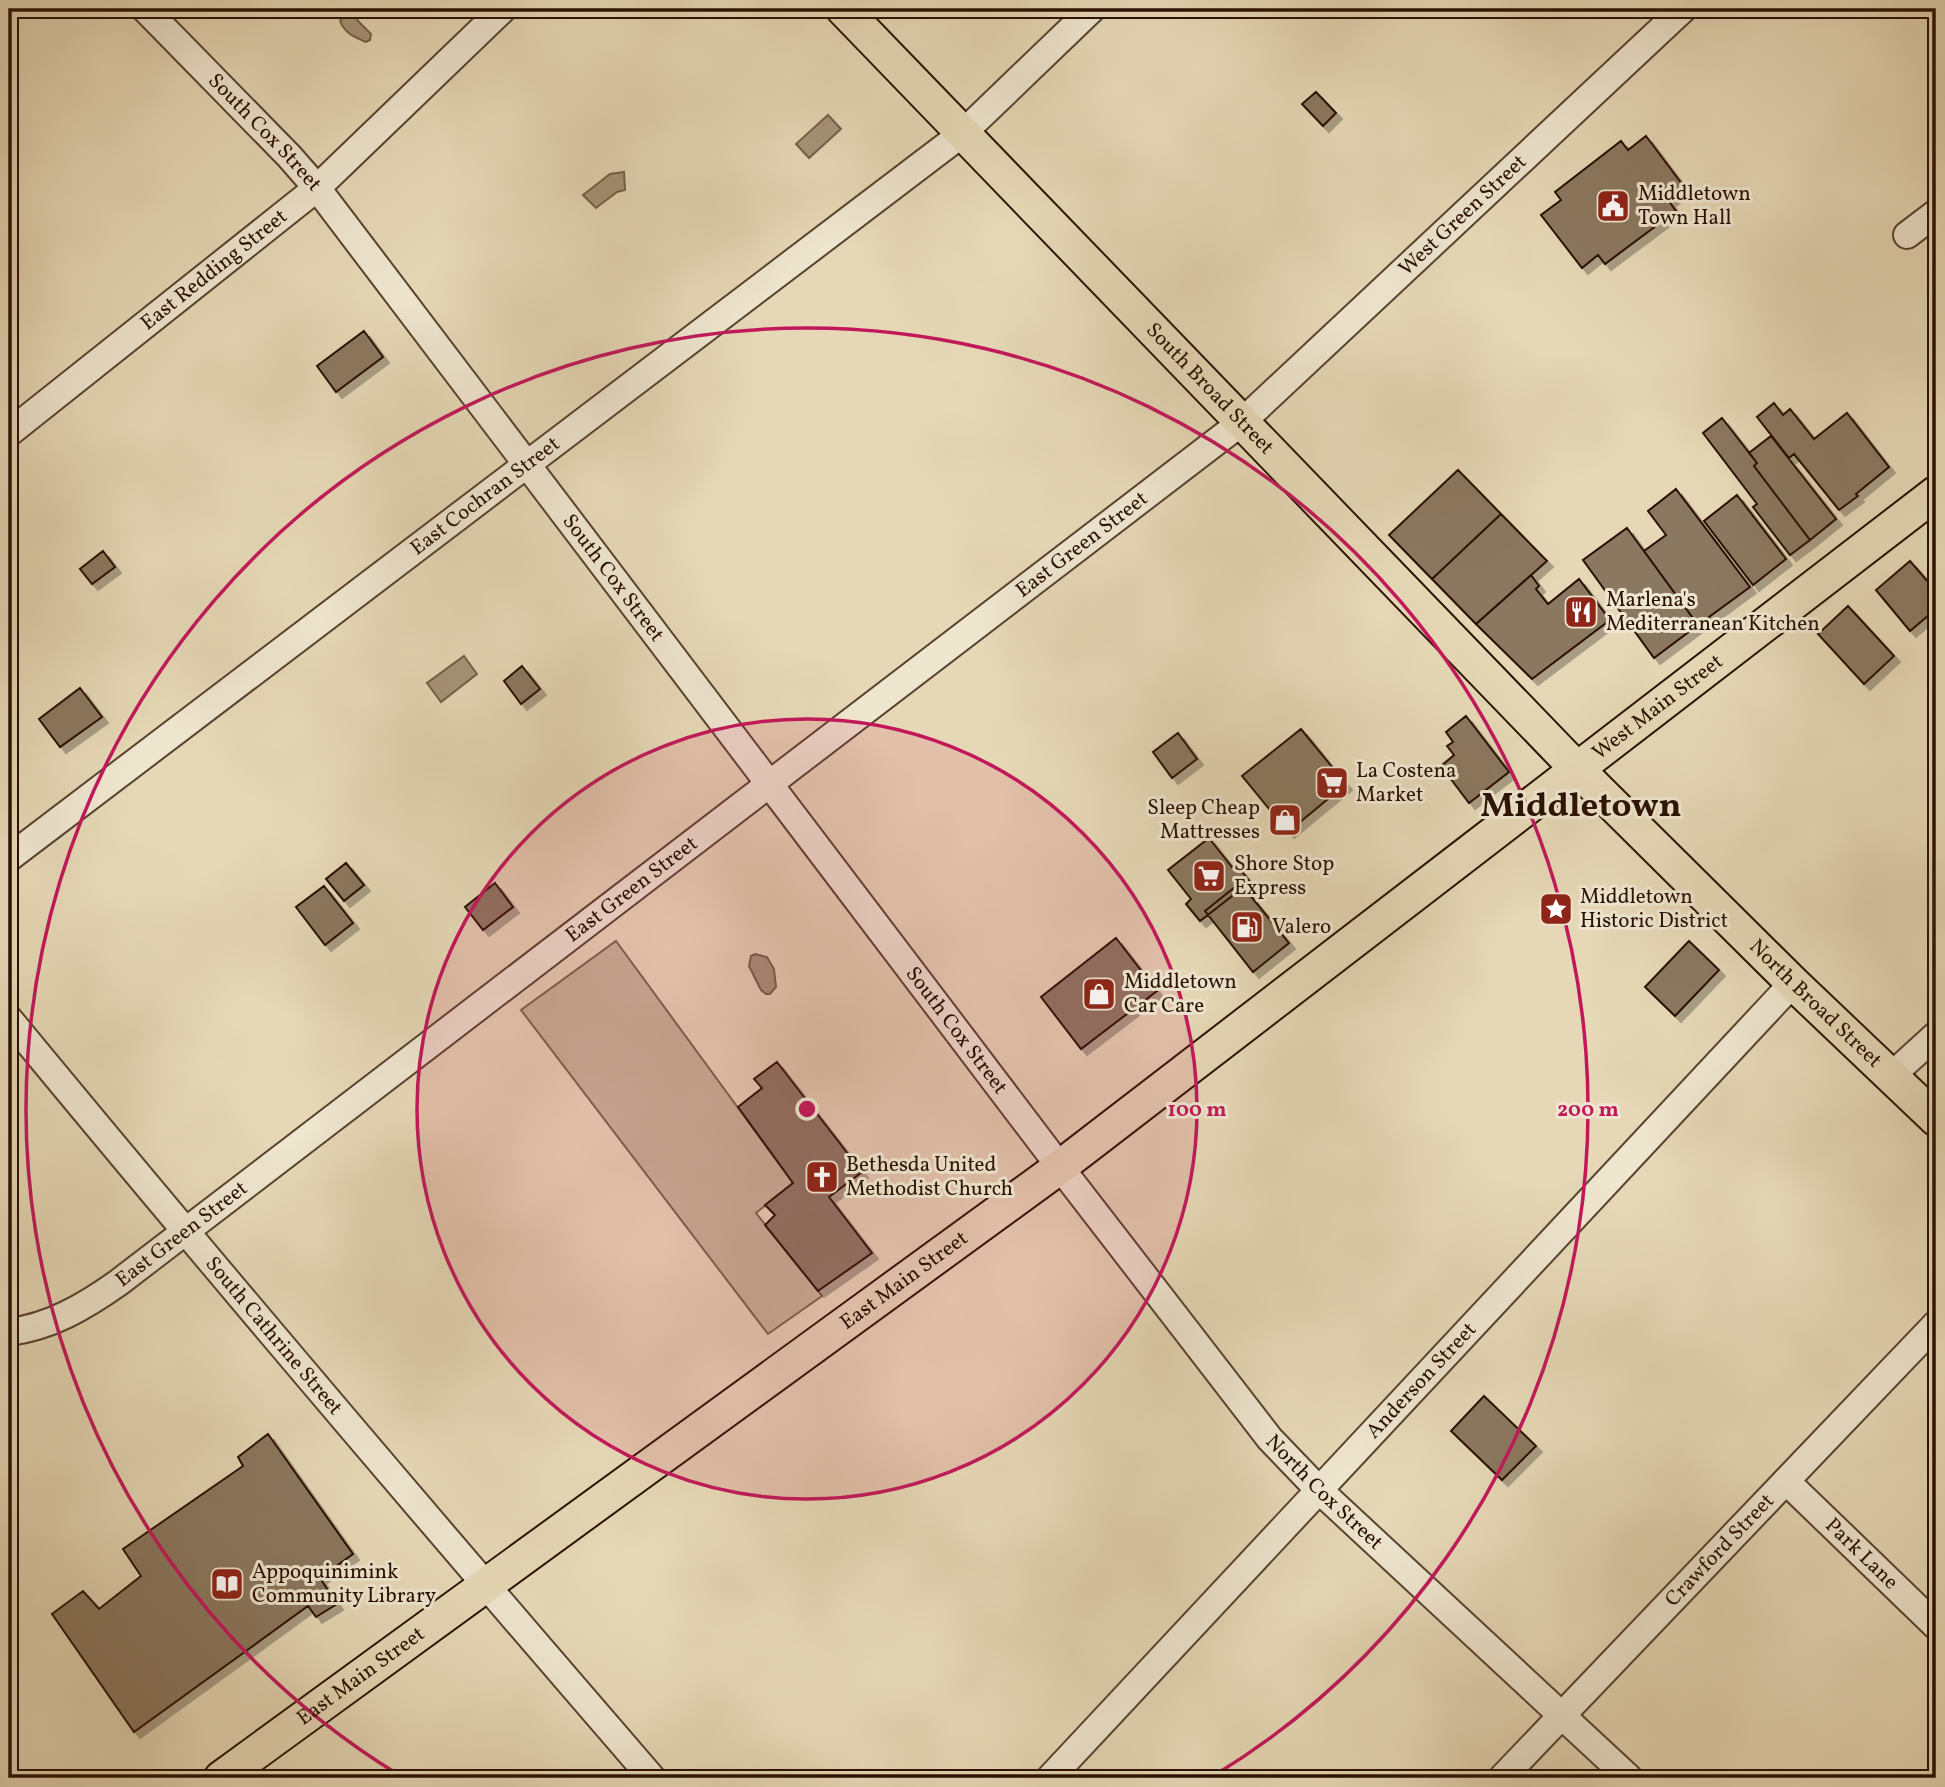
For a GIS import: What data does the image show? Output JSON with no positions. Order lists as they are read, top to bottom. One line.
{"streets":{"main road":["South Broad Street","West Main Street","North Broad Street","East Main Street"],"street":["South Cox Street","West Green Street","East Redding Street","East Cochran Street","East Green Street","South Cathrine Street","Anderson Street","North Cox Street","Crawford Street","Park Lane"]},"crossings":[["South Cox Street","East Redding Street"],["South Cox Street","East Cochran Street"],["South Cox Street","East Green Street"],["South Cox Street","East Main Street"],["South Cox Street","North Cox Street"],["West Green Street","South Broad Street"],["West Green Street","East Green Street"],["South Broad Street","East Cochran Street"],["South Broad Street","East Green Street"],["South Broad Street","West Main Street"],["South Broad Street","North Broad Street"],["South Broad Street","East Main Street"],["East Green Street","South Cathrine Street"],["West Main Street","North Broad Street"],["West Main Street","East Main Street"],["North Broad Street","East Main Street"],["North Broad Street","Anderson Street"],["East Main Street","South Cathrine Street"],["East Main Street","North Cox Street"],["Anderson Street","North Cox Street"],["North Cox Street","Crawford Street"],["Crawford Street","Park Lane"]],"districts":["Middletown"],"places":{"public building":["Middletown Town Hall"],"restaurant":["Marlena's Mediterranean Kitchen"],"supermarket":["La Costena Market","Shore Stop Express"],"shop":["Sleep Cheap Mattresses","Middletown Car Care"],"place":["Middletown Historic District"],"fuel station":["Valero"],"church":["Bethesda United Methodist Church"],"library":["Appoquinimink Community Library"]},"rings":["100 m","200 m"]}
